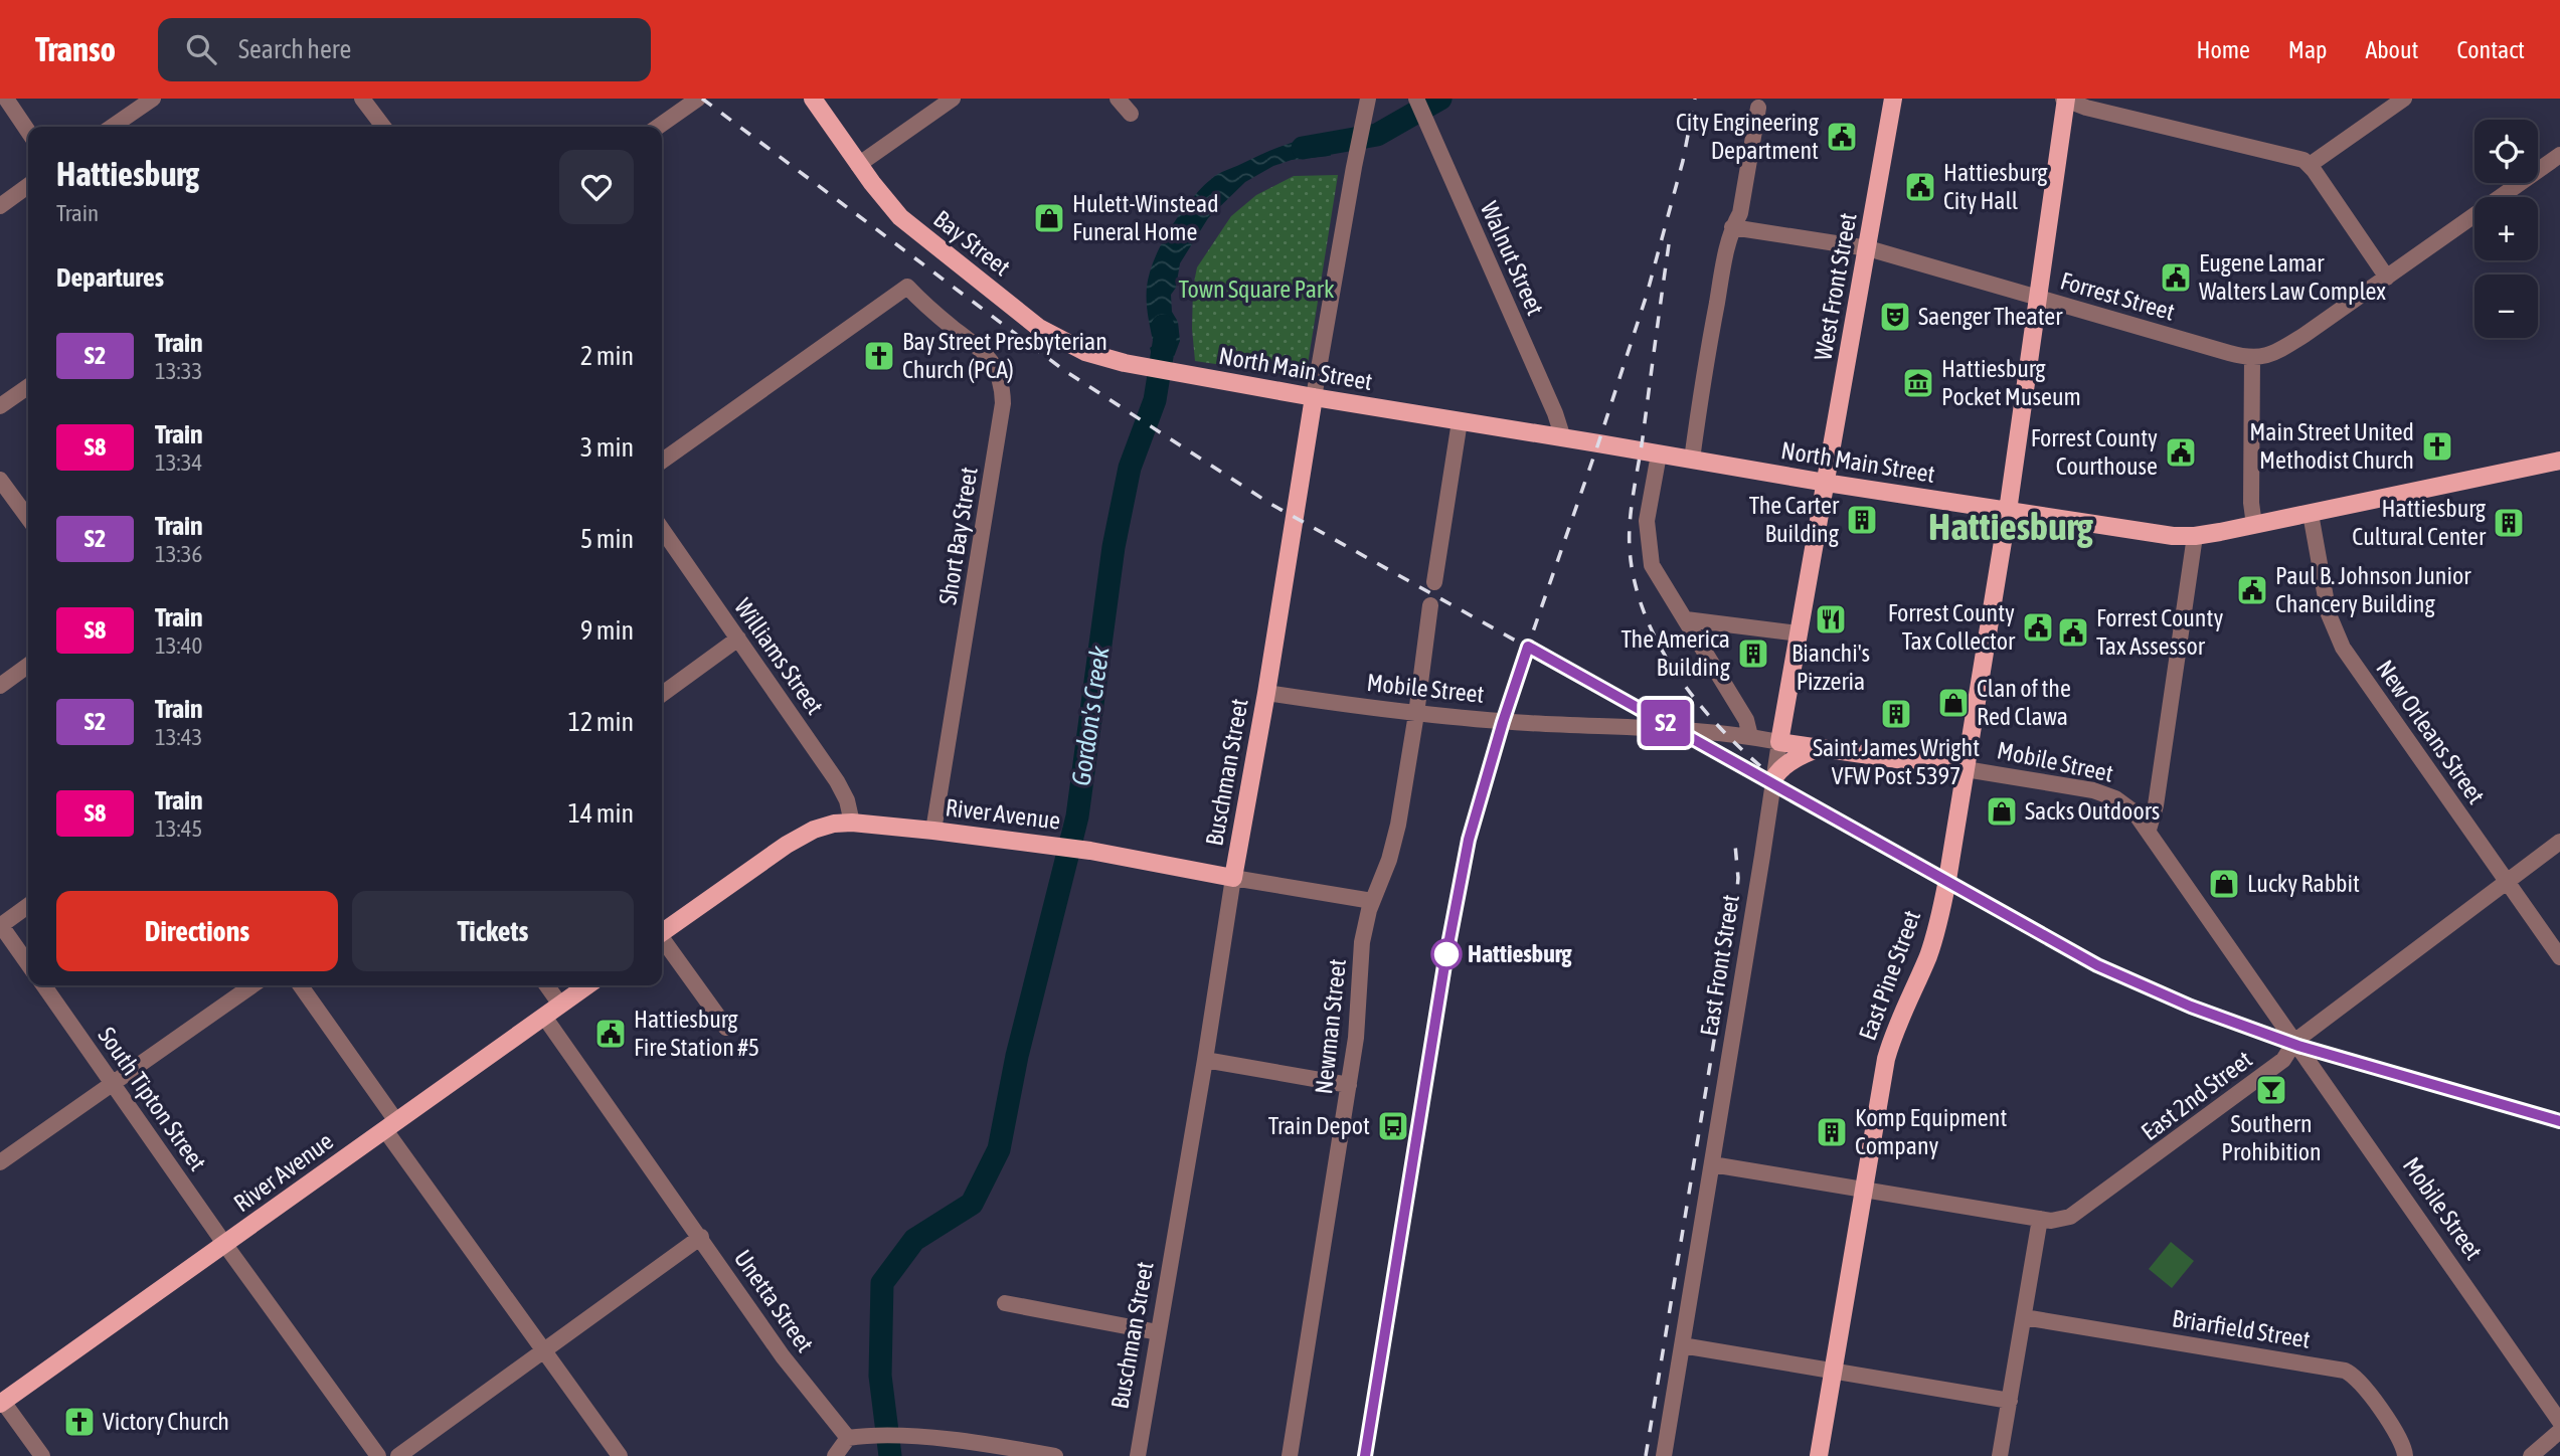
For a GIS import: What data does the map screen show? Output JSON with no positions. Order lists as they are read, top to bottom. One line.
{"streets":{"main road":["Bay Street","West Front Street","North Main Street","Mobile Street","Buschman Street","River Avenue","East Front Street","East Pine Street"],"street":["Walnut Street","Forrest Street","Short Bay Street","Williams Street","New Orleans Street","Newman Street","East 2nd Street","South Tipton Street","Unetta Street","Briarfield Street"]},"crossings":[["Bay Street","North Main Street"],["Walnut Street","North Main Street"],["West Front Street","Forrest Street"],["West Front Street","North Main Street"],["West Front Street","East Front Street"],["Forrest Street","East Pine Street"],["North Main Street","New Orleans Street"],["North Main Street","Buschman Street"],["North Main Street","East Front Street"],["North Main Street","East Pine Street"],["Short Bay Street","River Avenue"],["Williams Street","River Avenue"],["Mobile Street","Buschman Street"],["Mobile Street","East Front Street"],["Mobile Street","East Pine Street"],["Mobile Street","Newman Street"],["Mobile Street","East 2nd Street"],["New Orleans Street","East 2nd Street"],["Buschman Street","River Avenue"],["River Avenue","Newman Street"],["River Avenue","South Tipton Street"],["River Avenue","Unetta Street"],["East Front Street","East 2nd Street"],["East Pine Street","East 2nd Street"]],"districts":["Hattiesburg"],"water":["Gordon's Creek"],"parks":["Town Square Park"],"places":{"public building":["City Engineering Department","Hattiesburg City Hall","Eugene Lamar Walters Law Complex","Forrest County Courthouse","Paul B. Johnson Junior Chancery Building","Forrest County Tax Collector","Forrest County Tax Assessor","Hattiesburg Fire Station #5"],"shop":["Hulett-Winstead Funeral Home","Clan of the Red Clawa","Sacks Outdoors","Lucky Rabbit"],"theatre":["Saenger Theater"],"church":["Bay Street Presbyterian Church (PCA)","Main Street United Methodist Church","Victory Church"],"museum":["Hattiesburg Pocket Museum"],"building":["The Carter Building","Hattiesburg Cultural Center","The America Building","Saint James Wright VFW Post 5397","Komp Equipment Company"],"restaurant":["Bianchi's Pizzeria"],"other":["Hattiesburg"],"bar":["Southern Prohibition"],"bus stop":["Train Depot"]},"page":{"header":"Transo","search":"Search here","nav":["Home","Map","About","Contact"],"on_map":"S2","map_buttons":["+","−"],"heading":[["Hattiesburg","Train"],"Departures"],"list":[{"mark":"S2","name":"Train","note":"13:33","value":"2 min"},{"mark":"S8","name":"Train","note":"13:34","value":"3 min"},{"mark":"S2","name":"Train","note":"13:36","value":"5 min"},{"mark":"S8","name":"Train","note":"13:40","value":"9 min"},{"mark":"S2","name":"Train","note":"13:43","value":"12 min"},{"mark":"S8","name":"Train","note":"13:45","value":"14 min"}],"buttons":["Directions","Tickets"]}}
